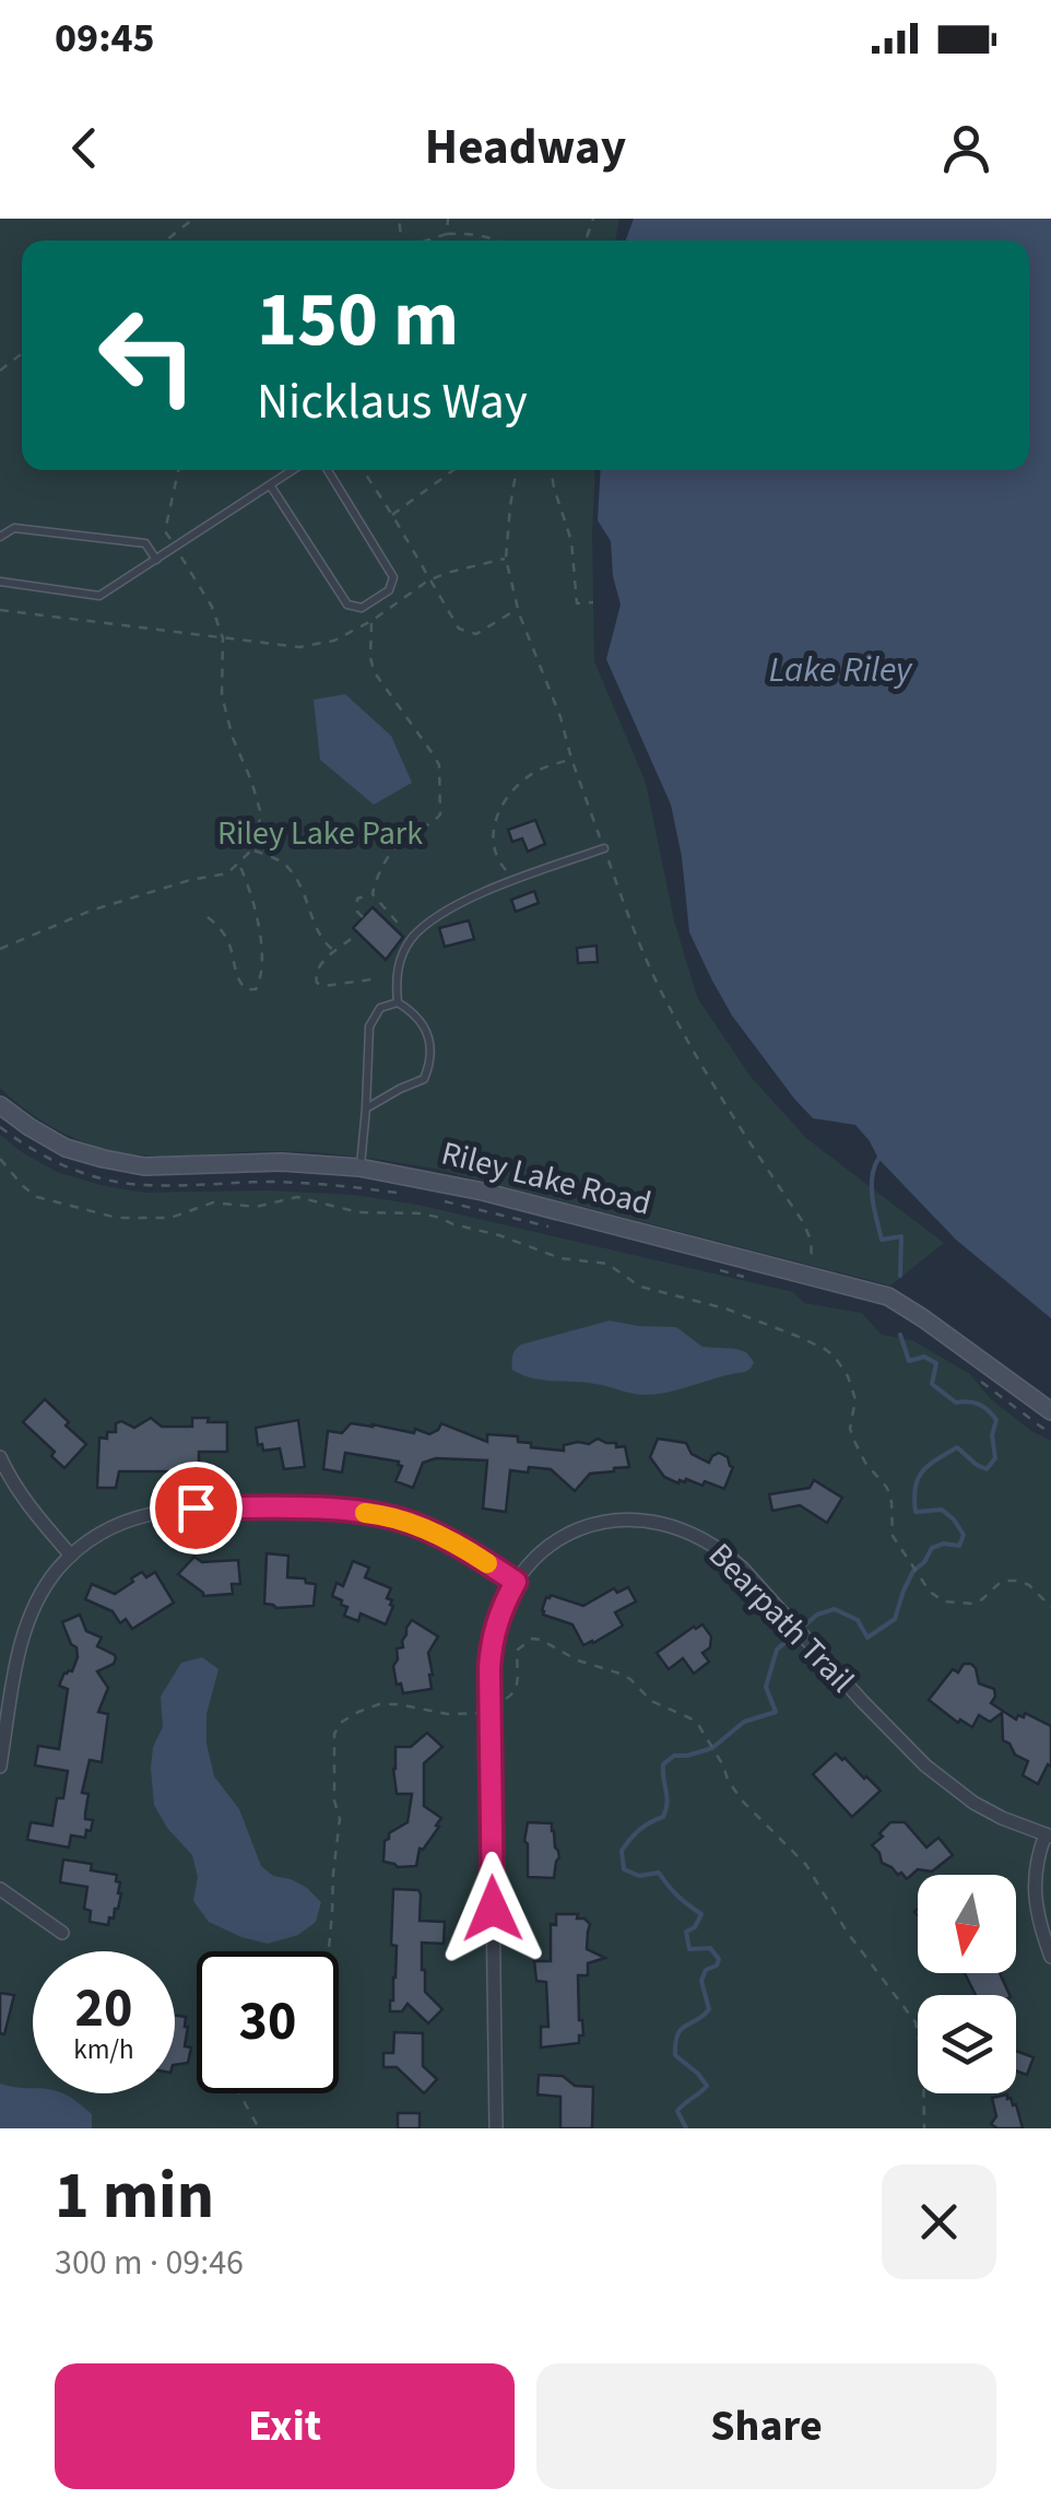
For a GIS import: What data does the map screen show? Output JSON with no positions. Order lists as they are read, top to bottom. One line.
{"streets":{"street":["Riley Lake Road","Bearpath Trail"]},"water":["Lake Riley"],"parks":["Riley Lake Park"],"north":"bottom","page":{"status":"09:45","header":"Headway","turn":["150 m","Nicklaus Way"],"speed":"20 km/h","limit":"30","heading":["1 min","300 m · 09:46"],"buttons":["Exit","Share"]}}
